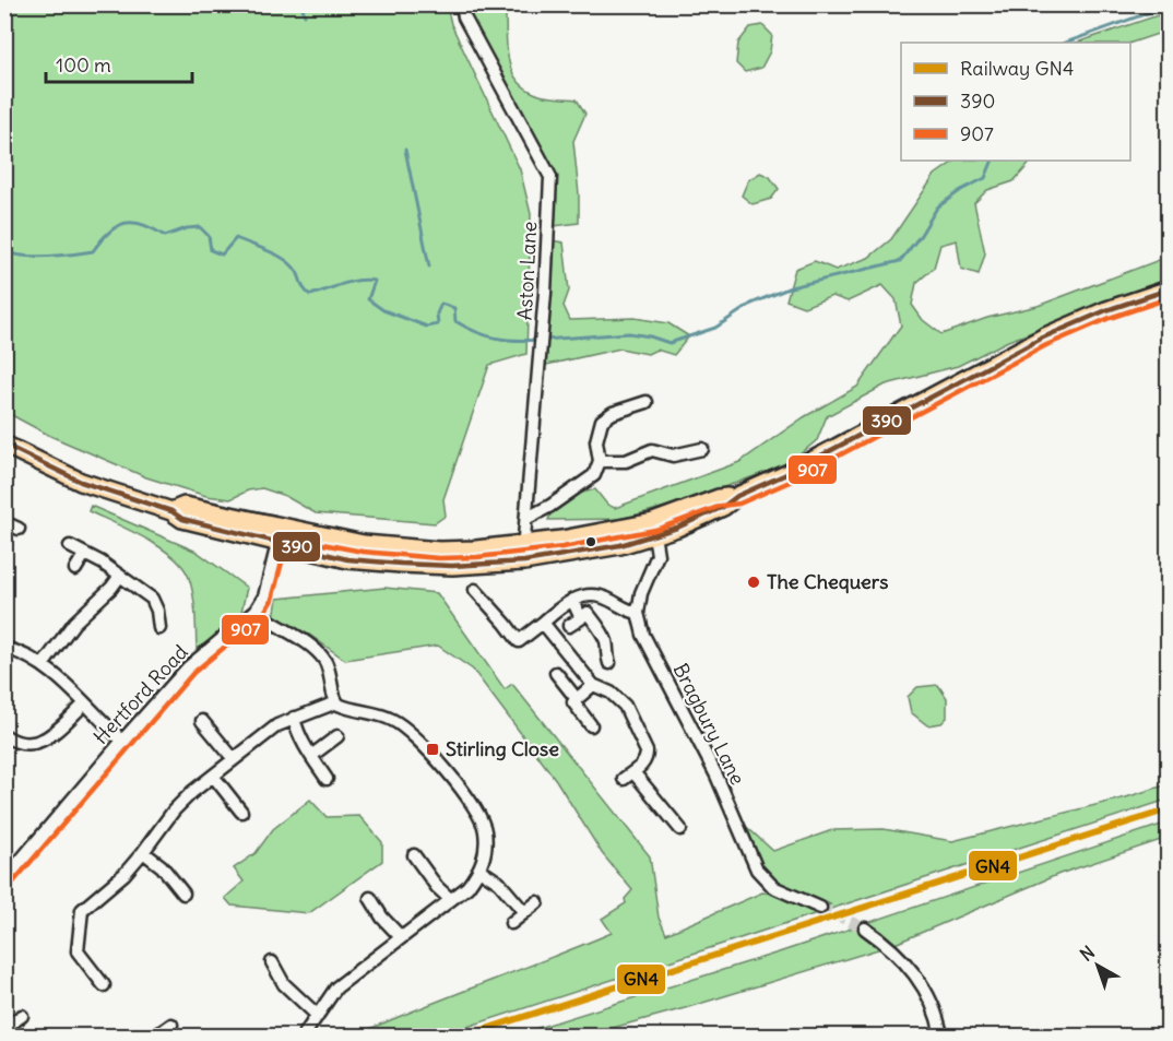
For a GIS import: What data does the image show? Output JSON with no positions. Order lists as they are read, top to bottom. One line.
{"streets":{"street":["Aston Lane","Hertford Road","Bragbury Lane"]},"places":{"other":["The Chequers"],"transit":["Stirling Close"]},"lines":["transit line 390","transit line 907","rail line GN4"],"legend":["Railway GN4","390","907"],"scale_bar":"100 m","north":"top left"}
